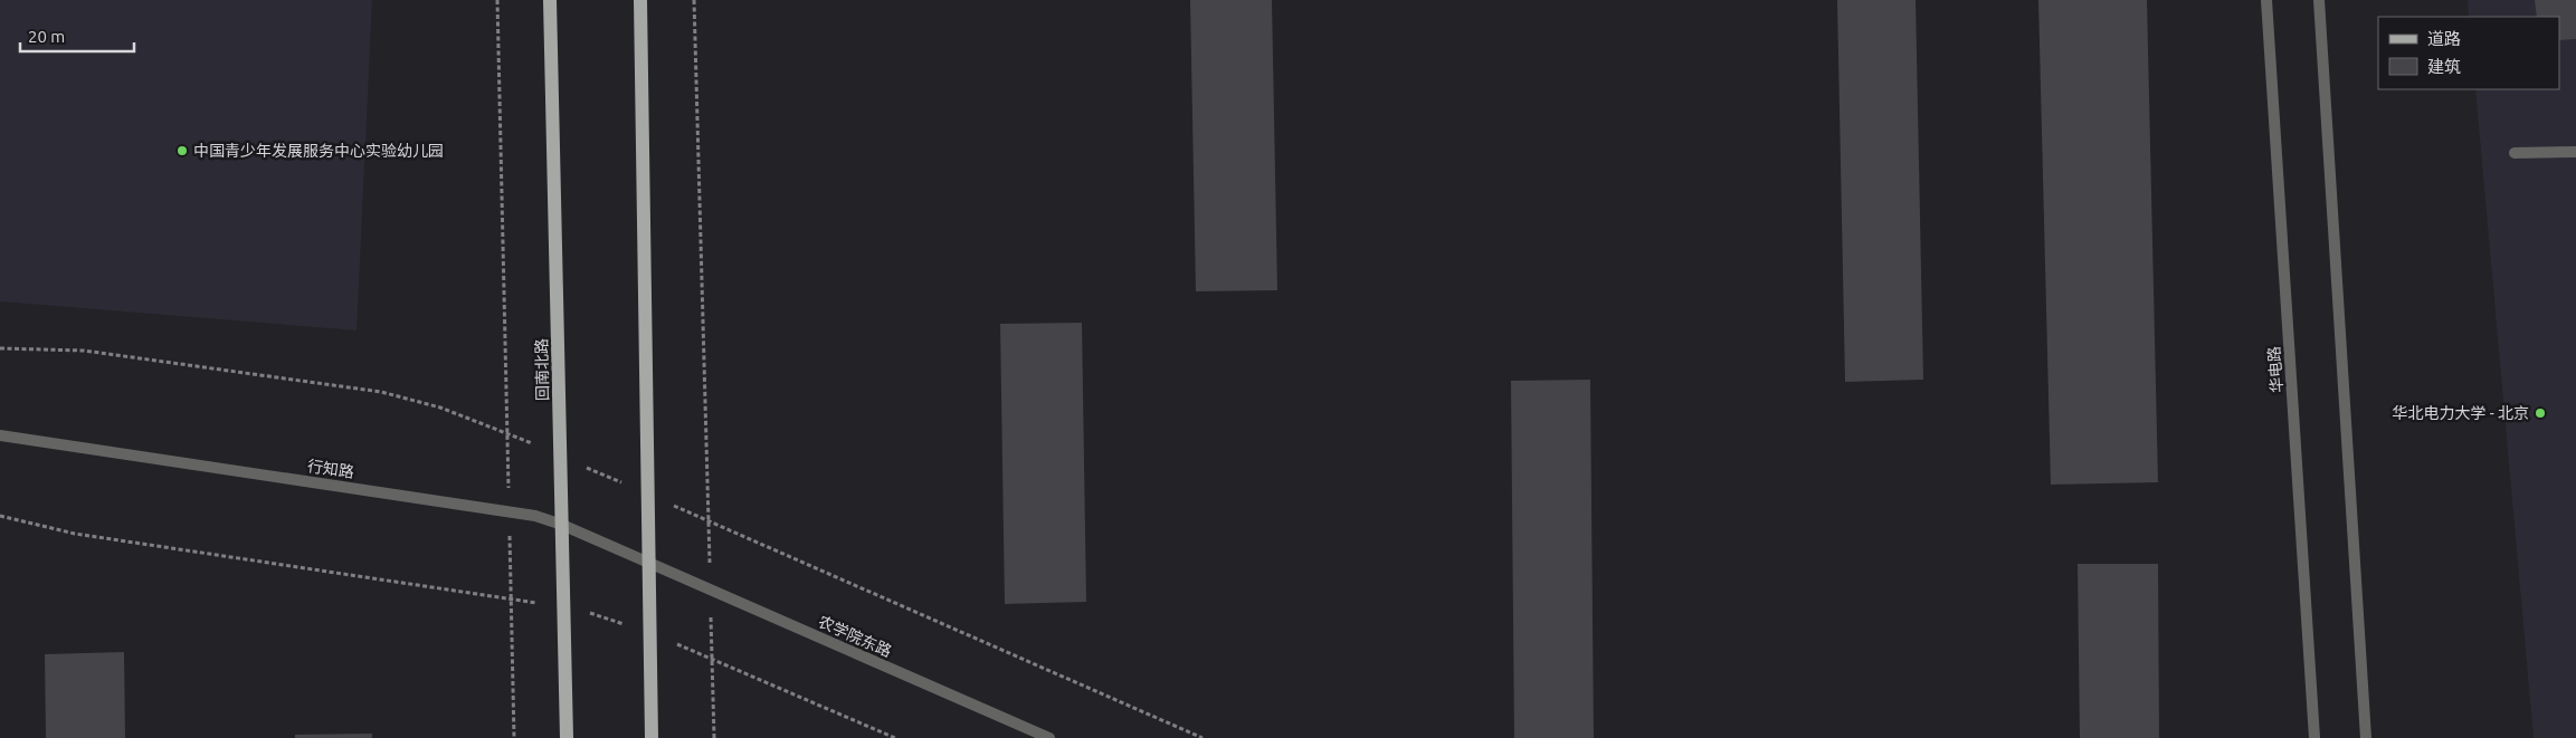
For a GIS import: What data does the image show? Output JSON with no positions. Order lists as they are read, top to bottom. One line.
{"streets":{"main road":["回南北路"],"street":["华电路","行知路","农学院东路"]},"crossings":[["回南北路","行知路"],["行知路","农学院东路"]],"places":["中国青少年发展服务中心实验幼儿园","华北电力大学 - 北京"],"legend":["道路","建筑"],"scale_bar":"20 m"}
